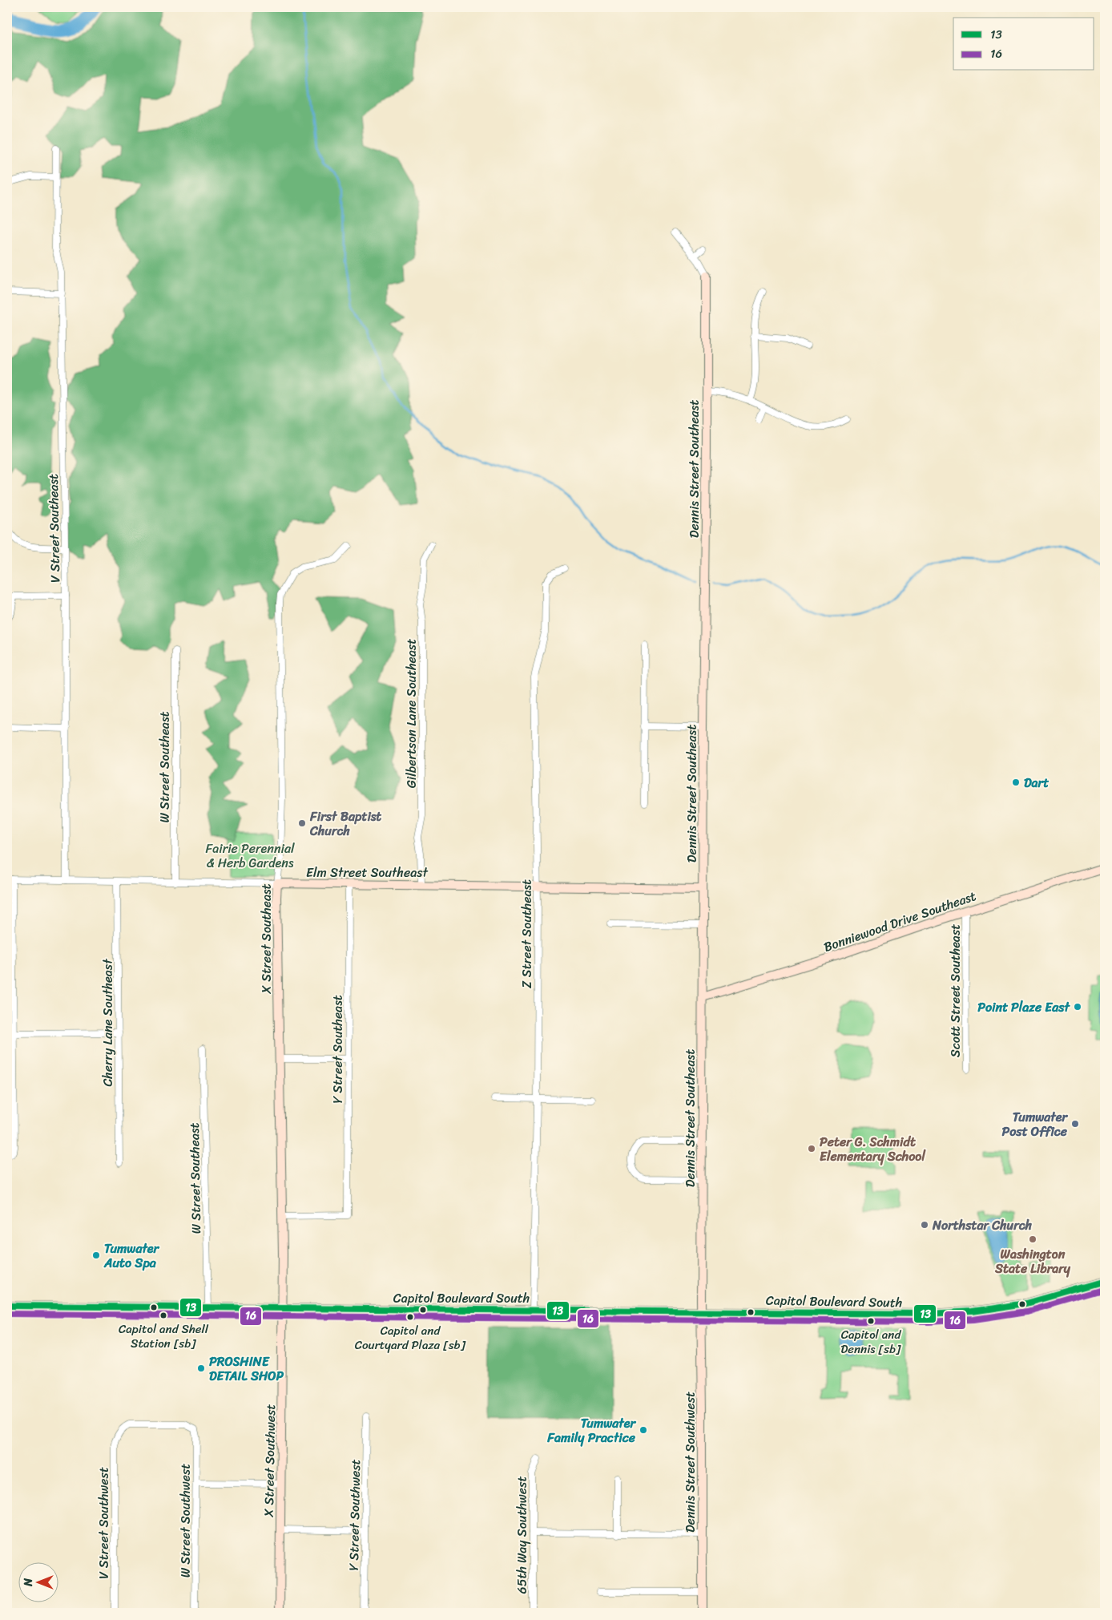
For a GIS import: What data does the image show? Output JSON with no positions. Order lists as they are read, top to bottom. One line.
{"streets":{"street":["Dennis Street Southeast","V Street Southeast","Gilbertson Lane Southeast","W Street Southeast","Elm Street Southeast","Bonniewood Drive Southeast","Z Street Southeast","X Street Southeast","Scott Street Southeast","Cherry Lane Southeast","Y Street Southeast","Capitol Boulevard South","X Street Southwest","Dennis Street Southwest","Y Street Southwest","W Street Southwest","V Street Southwest","65th Way Southwest"]},"crossings":[["Dennis Street Southeast","Elm Street Southeast"],["Dennis Street Southeast","Bonniewood Drive Southeast"],["Dennis Street Southeast","Capitol Boulevard South"],["Dennis Street Southeast","Dennis Street Southwest"],["V Street Southeast","Elm Street Southeast"],["Gilbertson Lane Southeast","Elm Street Southeast"],["W Street Southeast","Elm Street Southeast"],["W Street Southeast","Capitol Boulevard South"],["Elm Street Southeast","Z Street Southeast"],["Elm Street Southeast","X Street Southeast"],["Elm Street Southeast","Cherry Lane Southeast"],["Elm Street Southeast","Y Street Southeast"],["Bonniewood Drive Southeast","Scott Street Southeast"],["Z Street Southeast","Capitol Boulevard South"],["X Street Southeast","Y Street Southeast"],["X Street Southeast","Capitol Boulevard South"],["X Street Southeast","X Street Southwest"],["Capitol Boulevard South","X Street Southwest"],["Capitol Boulevard South","Dennis Street Southwest"],["W Street Southwest","V Street Southwest"]],"parks":["Fairie Perennial & Herb Gardens"],"places":["Dart","First Baptist Church","Point Plaze East","Tumwater Post Office","Peter G. Schmidt Elementary School","Northstar Church","Washington State Library","Tumwater Auto Spa","Capitol and Shell Station [sb]","Capitol and Courtyard Plaza [sb]","Capitol and Dennis [sb]","PROSHINE DETAIL SHOP","Tumwater Family Practice"],"lines":["transit line 13","transit line 16"],"legend":["13","16"],"north":"left"}
